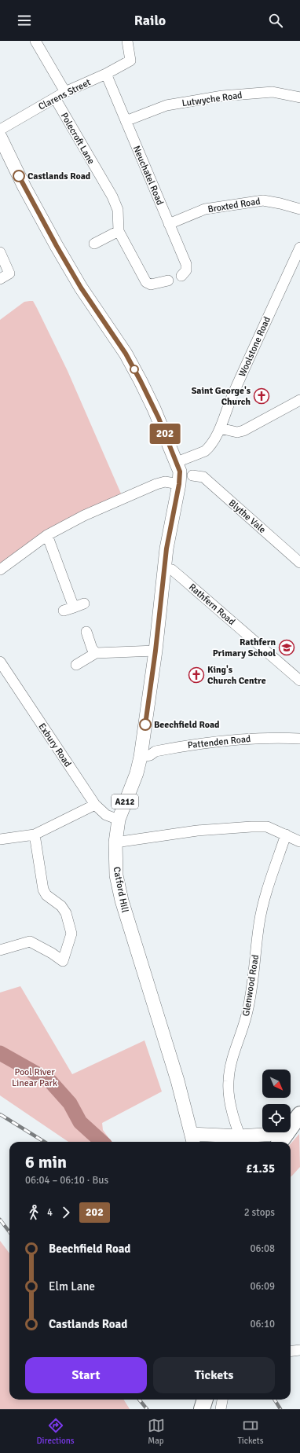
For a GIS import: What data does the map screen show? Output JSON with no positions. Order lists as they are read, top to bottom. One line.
{"streets":{"main road":["A212","Catford Hill"],"street":["Clarens Street","Lutwyche Road","Polecroft Lane","Neuchatel Road","Broxted Road","Woolstone Road","Blythe Vale","Rathfern Road","Pattenden Road","Exbury Road","Glenwood Road"]},"crossings":[["Clarens Street","Polecroft Lane"],["Clarens Street","Neuchatel Road"],["Lutwyche Road","Neuchatel Road"],["Neuchatel Road","Broxted Road"],["Woolstone Road","A212"],["Woolstone Road","Catford Hill"],["Rathfern Road","Catford Hill"],["Pattenden Road","Catford Hill"],["Exbury Road","Catford Hill"],["A212","Catford Hill"],["A212","Glenwood Road"]],"parks":["Pool River Linear Park"],"places":{"other":["Castlands Road","Beechfield Road"],"church":["Saint George's Church","King's Church Centre"],"school or university":["Rathfern Primary School"]},"lines":["bus line 202"],"north":"bottom right","page":{"header":"Railo","on_map":"202","heading":["6 min","06:04 – 06:10 · Bus","£1.35"],"legs":["4","202","2 stops"],"list":[{"name":"Beechfield Road","value":"06:08"},{"name":"Elm Lane","value":"06:09"},{"name":"Castlands Road","value":"06:10"}],"buttons":["Start","Tickets"],"tabs":["Directions","Map","Tickets"]}}
